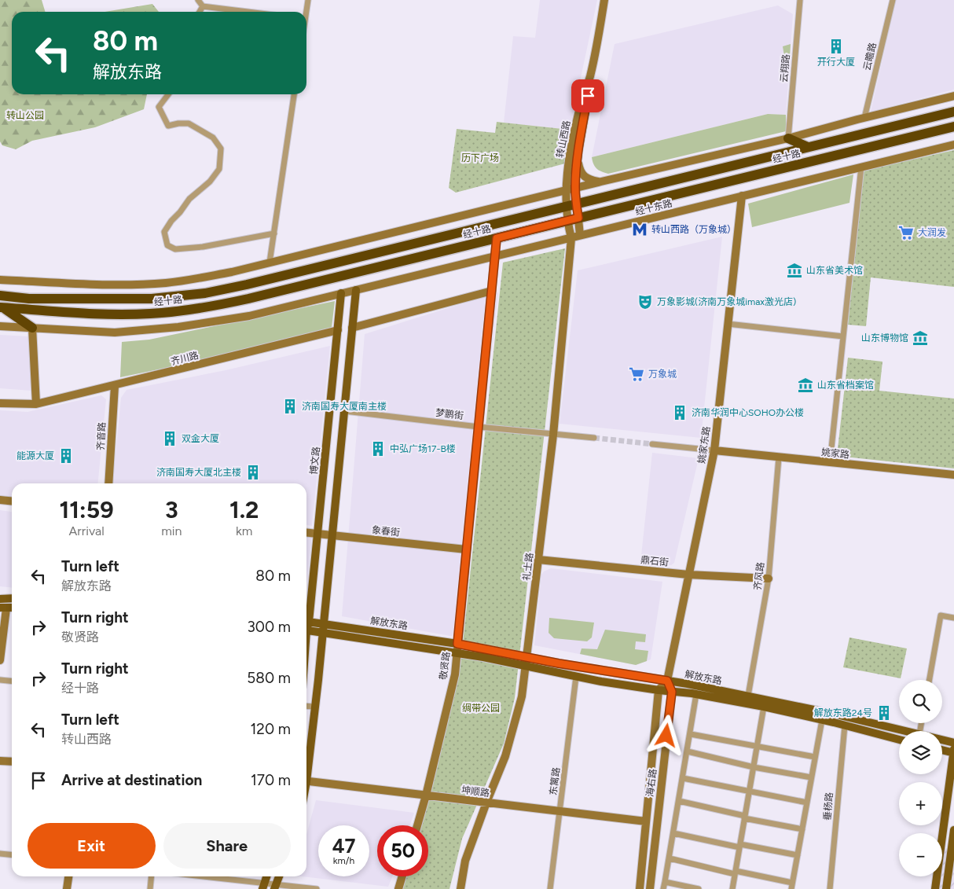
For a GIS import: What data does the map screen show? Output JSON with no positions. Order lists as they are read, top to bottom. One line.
{"streets":{"highway":["经十路"],"main road":["转山西路","经十东路","齐川路","齐音路","姚家东路","姚家路","博文路","象春街","鼎石街","礼士路","解放东路","敬贤路","海右路","坤顺路"],"street":["云瞻路","云翔路","梦鹏街","齐风路","东篱路","垂杨路"]},"crossings":[["云瞻路","经十路"],["云翔路","经十路"],["转山西路","经十路"],["转山西路","经十东路"],["转山西路","礼士路"],["经十路","敬贤路"],["经十东路","姚家东路"],["经十东路","礼士路"],["齐川路","齐音路"],["齐川路","博文路"],["梦鹏街","礼士路"],["梦鹏街","敬贤路"],["姚家东路","姚家路"],["姚家东路","鼎石街"],["姚家东路","解放东路"],["姚家东路","海右路"],["姚家路","齐风路"],["博文路","象春街"],["象春街","敬贤路"],["鼎石街","礼士路"],["鼎石街","齐风路"],["礼士路","解放东路"],["礼士路","坤顺路"],["齐风路","解放东路"],["解放东路","敬贤路"],["解放东路","东篱路"],["解放东路","海右路"],["解放东路","垂杨路"],["敬贤路","坤顺路"],["东篱路","坤顺路"],["海右路","坤顺路"]],"parks":["转山公园","历下广场","绸带公园"],"places":{"building":["开行大厦","济南国寿大厦南主楼","济南华润中心SOHO办公楼","双金大厦","中弘广场17-B楼","能源大厦","济南国寿大厦北主楼","解放东路24号"],"metro station":["转山西路（万象城）"],"supermarket":["大润发","万象城"],"museum":["山东省美术馆","山东博物馆","山东省档案馆"],"theatre":["万象影城(济南万象城imax激光店)"]},"page":{"turn":["80 m","解放东路"],"eta":["11:59","Arrival","3","min","1.2","km"],"list":[{"name":"Turn left","note":"解放东路","value":"80 m"},{"name":"Turn right","note":"敬贤路","value":"300 m"},{"name":"Turn right","note":"经十路","value":"580 m"},{"name":"Turn left","note":"转山西路","value":"120 m"},{"name":"Arrive at destination","value":"170 m"}],"map_buttons":["+","−"],"buttons":["Exit","Share"],"speed":"47 km/h","limit":"50"}}
